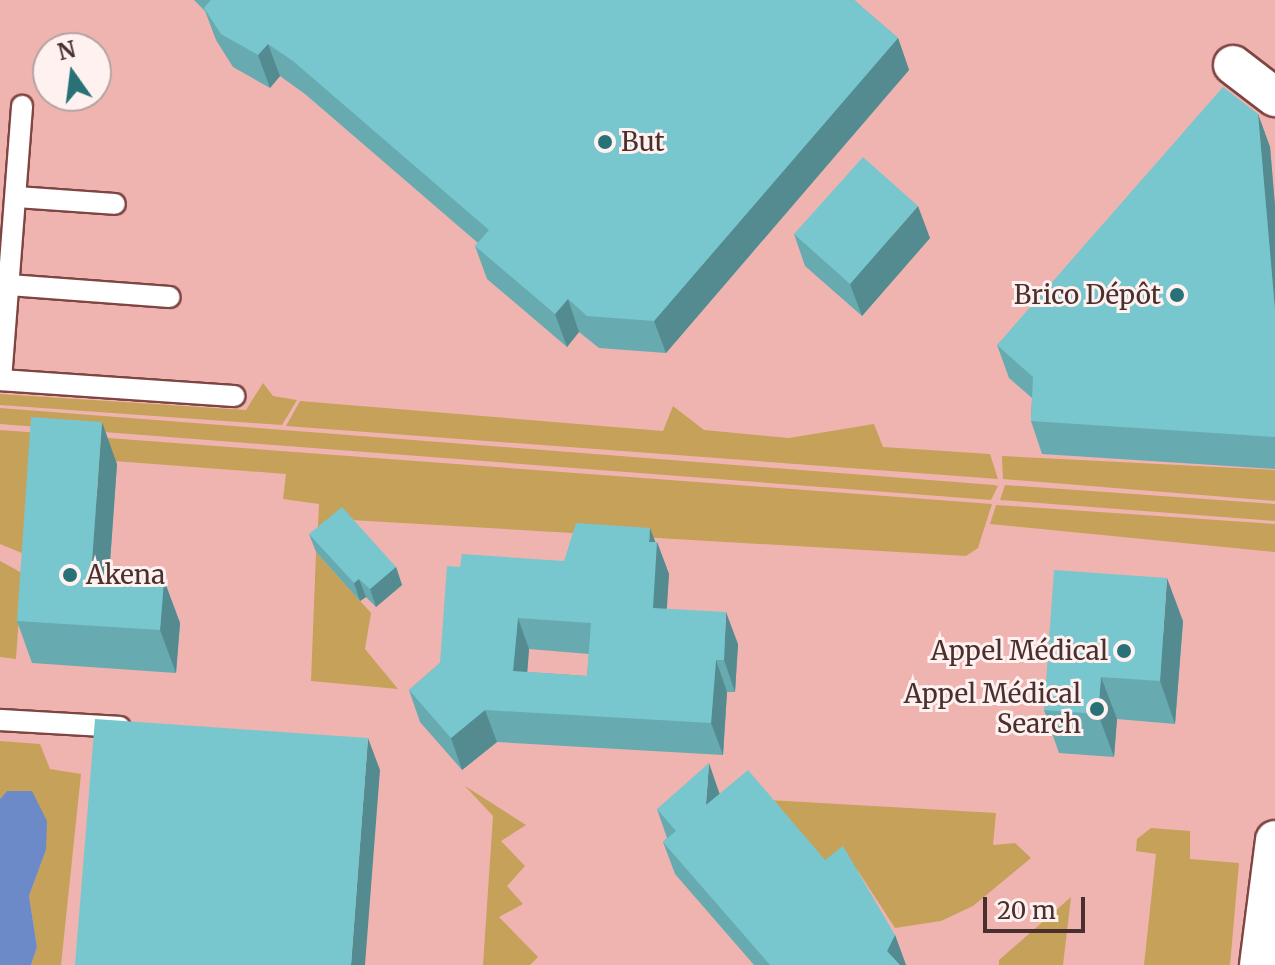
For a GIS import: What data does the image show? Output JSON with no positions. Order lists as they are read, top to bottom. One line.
{"places":["But","Brico Dépôt","Akena","Appel Médical","Appel Médical Search"],"scale_bar":"20 m","north":"top"}
